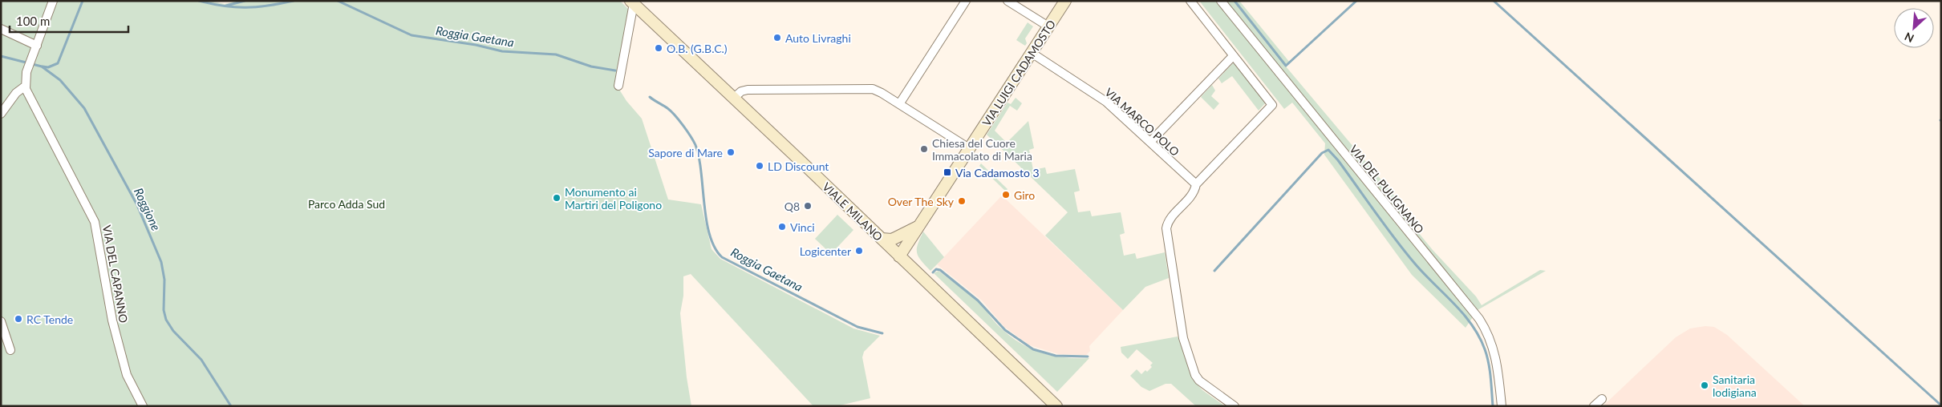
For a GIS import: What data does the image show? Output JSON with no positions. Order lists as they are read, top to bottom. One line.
{"streets":{"street":["VIA LUIGI CADAMOSTO","VIA MARCO POLO","VIA DEL PULIGNANO","VIALE MILANO","VIA DEL CAPANNO"]},"crossings":[["VIA LUIGI CADAMOSTO","VIA MARCO POLO"],["VIA LUIGI CADAMOSTO","VIALE MILANO"]],"water":["Roggia Gaetana","Roggione"],"parks":["Parco Adda Sud"],"places":{"other":["Auto Livraghi","O.B. (G.B.C.)","Chiesa del Cuore Immacolato di Maria","Sapore di Mare","LD Discount","Giro","Monumento ai Martiri del Poligono","Over The Sky","Q8","Vinci","Logicenter","RC Tende","Sanitaria lodigiana"],"transit":["Via Cadamosto 3"]},"scale_bar":"100 m","north":"bottom left"}
